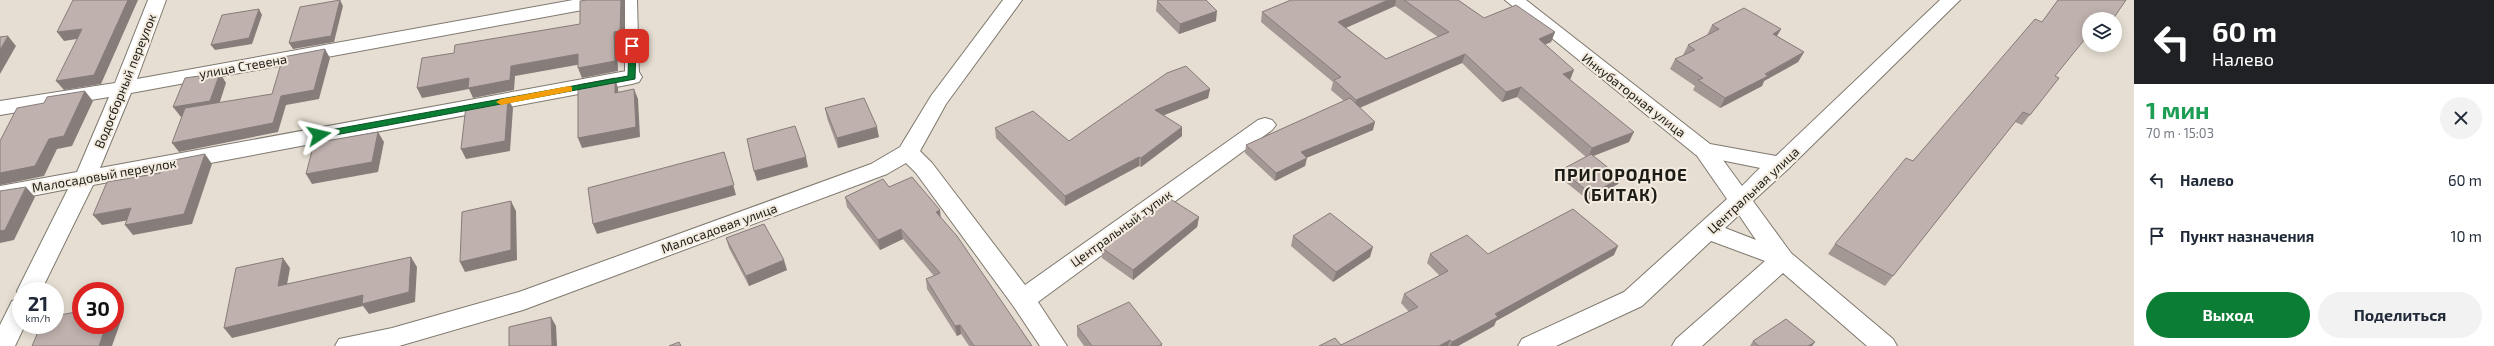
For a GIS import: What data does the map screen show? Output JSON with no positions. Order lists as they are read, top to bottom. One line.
{"streets":{"street":["улица Стевена","Водосборный переулок","Инкубаторная улица","Малосадовый переулок","Центральная улица","Малосадовая улица","Центральный тупик"]},"crossings":[["улица Стевена","Водосборный переулок"],["Водосборный переулок","Малосадовый переулок"],["Инкубаторная улица","Центральная улица"]],"districts":["ПРИГОРОДНОЕ (БИТАК)"],"page":{"turn":["60 m","Налево"],"heading":["1 мин","70 m · 15:03"],"list":[{"name":"Налево","value":"60 m"},{"name":"Пункт назначения","value":"10 m"}],"speed":"21 km/h","limit":"30","buttons":["Выход","Поделиться"]}}
